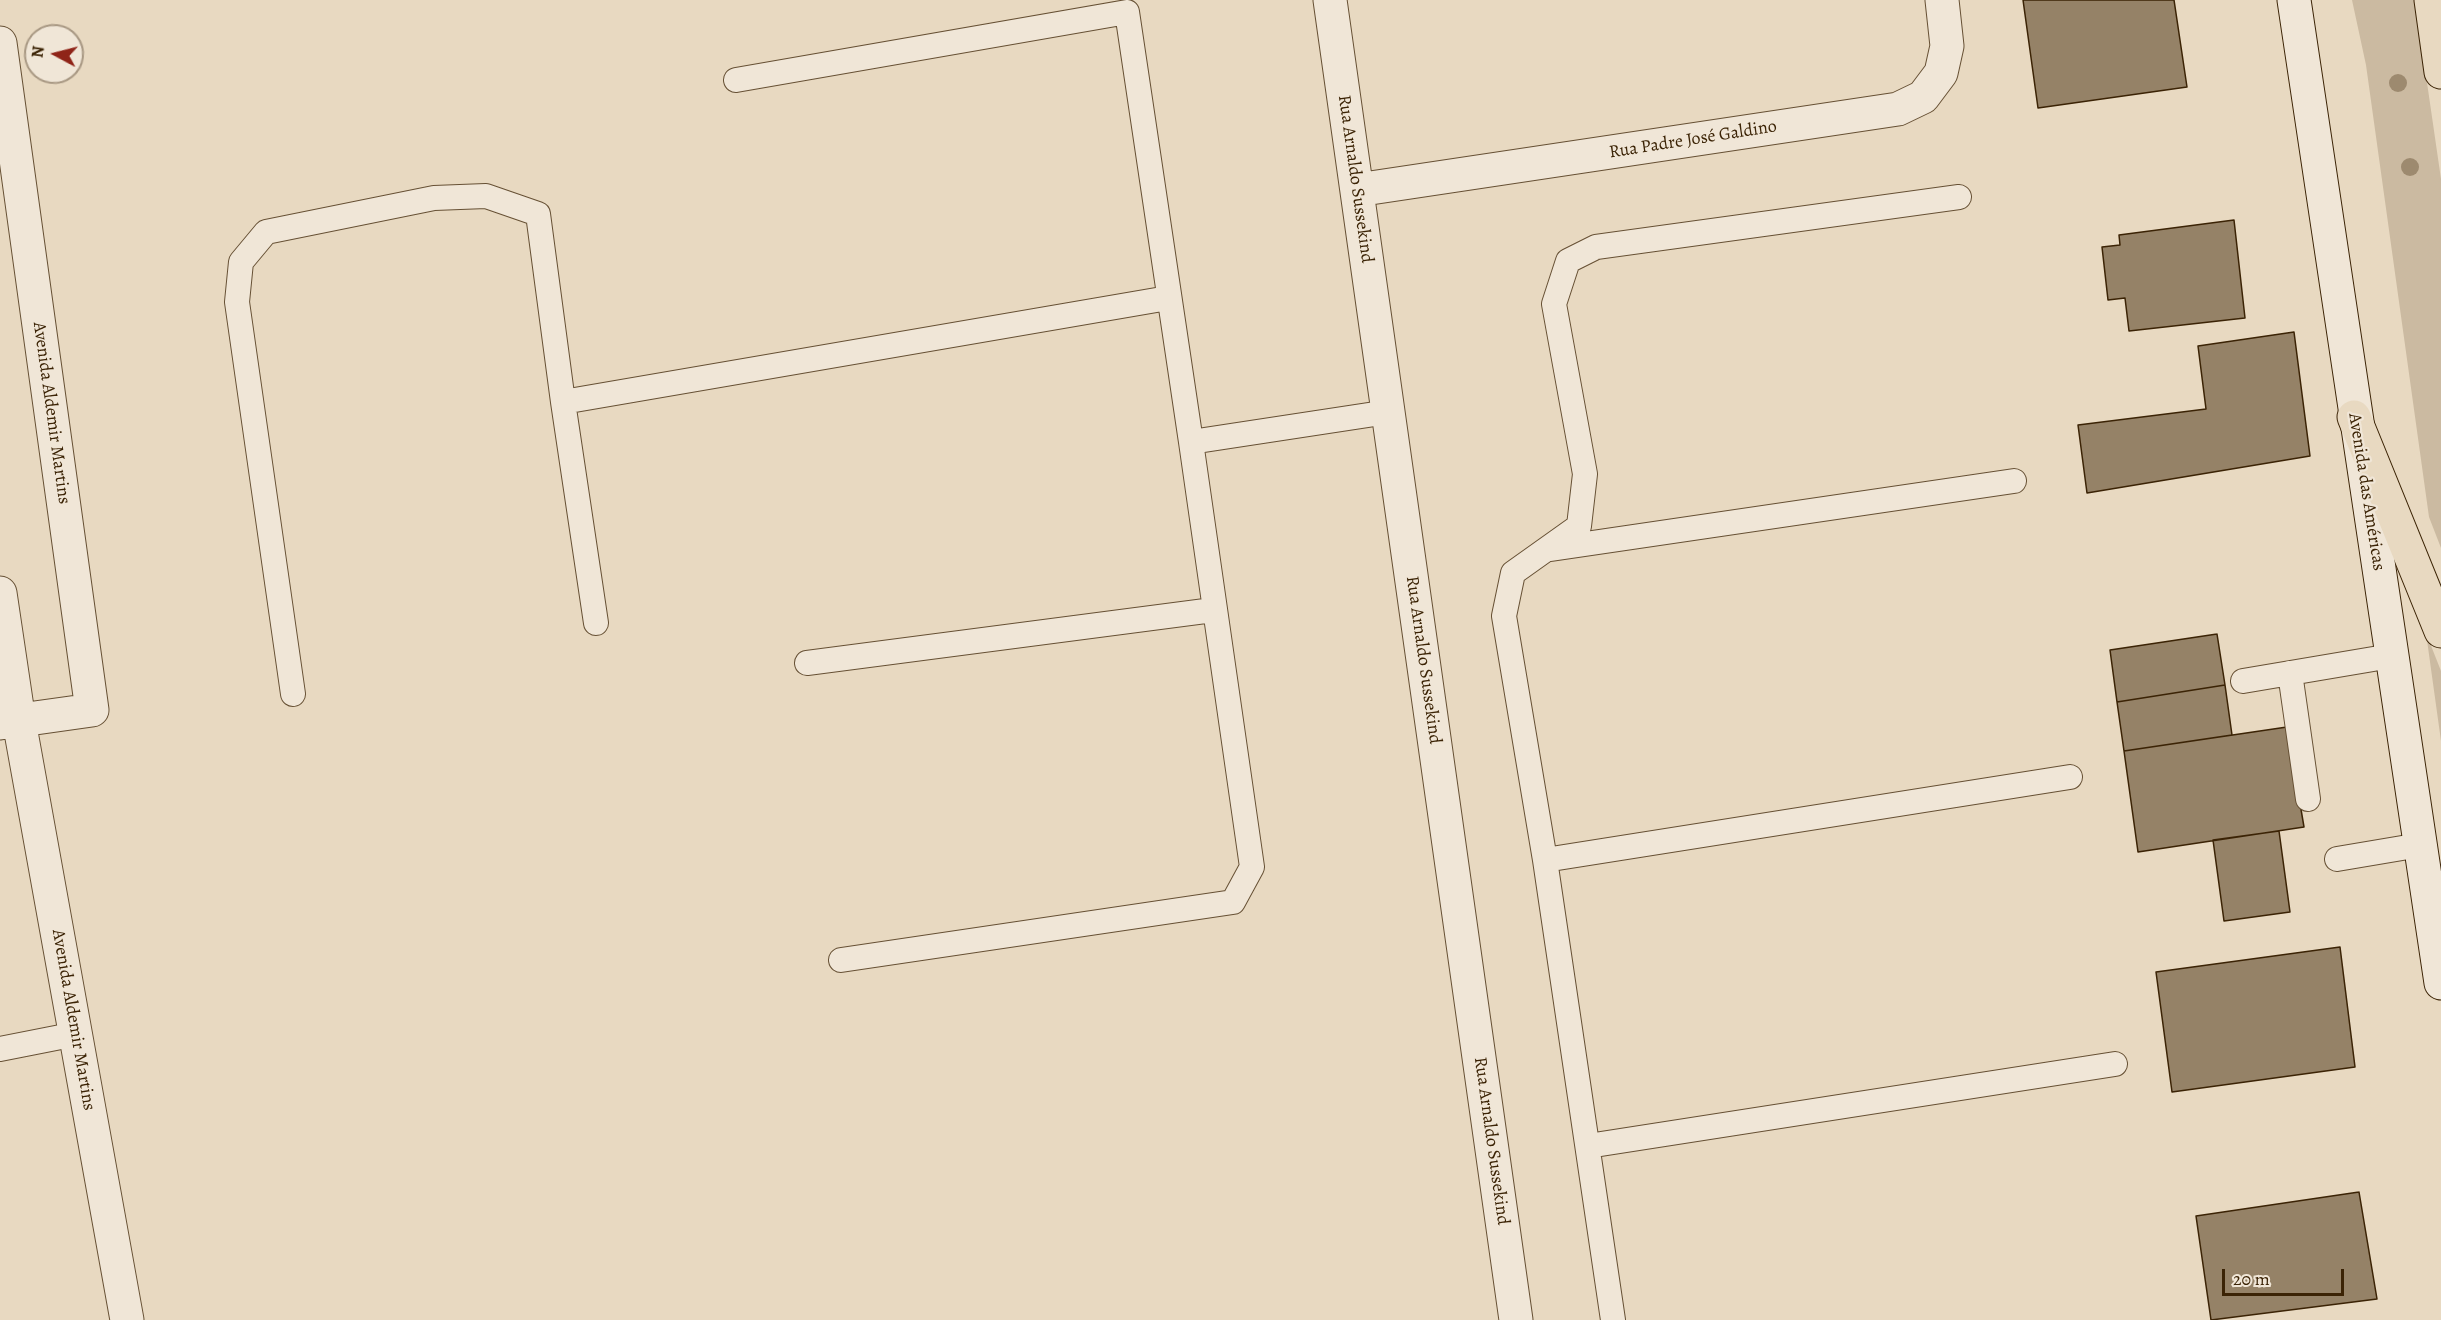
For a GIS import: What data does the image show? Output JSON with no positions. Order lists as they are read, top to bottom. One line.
{"streets":{"street":["Rua Padre José Galdino","Rua Arnaldo Sussekind","Avenida Aldemir Martins","Avenida das Américas"]},"crossings":[["Rua Padre José Galdino","Rua Arnaldo Sussekind"]],"scale_bar":"20 m","north":"left"}
